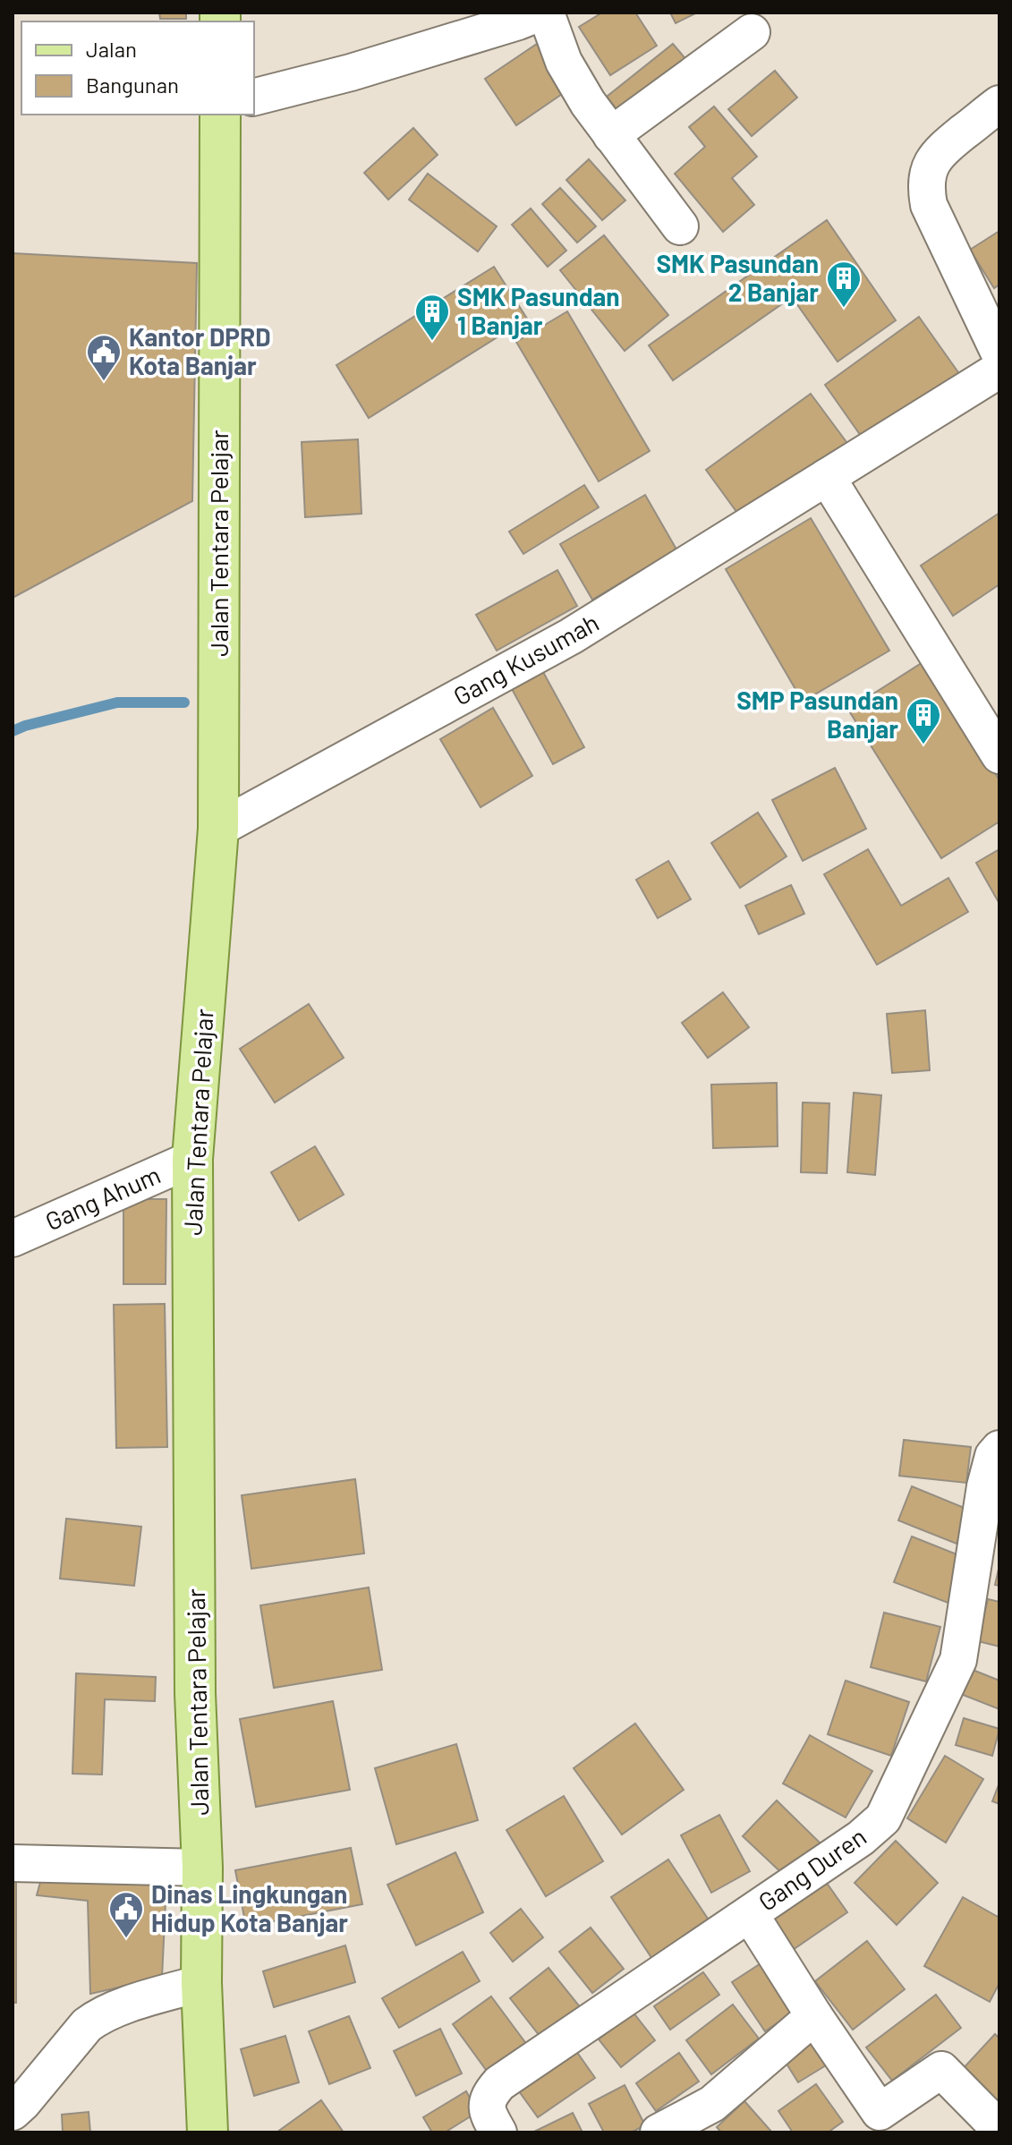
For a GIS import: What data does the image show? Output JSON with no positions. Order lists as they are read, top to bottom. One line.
{"streets":{"main road":["Jalan Tentara Pelajar"],"street":["Gang Kusumah","Gang Ahum","Gang Duren"]},"crossings":[["Jalan Tentara Pelajar","Gang Kusumah"],["Jalan Tentara Pelajar","Gang Ahum"]],"places":{"building":["SMK Pasundan 2 Banjar","SMK Pasundan 1 Banjar","SMP Pasundan Banjar"],"public building":["Kantor DPRD Kota Banjar","Dinas Lingkungan Hidup Kota Banjar"]},"legend":["Jalan","Bangunan"]}
